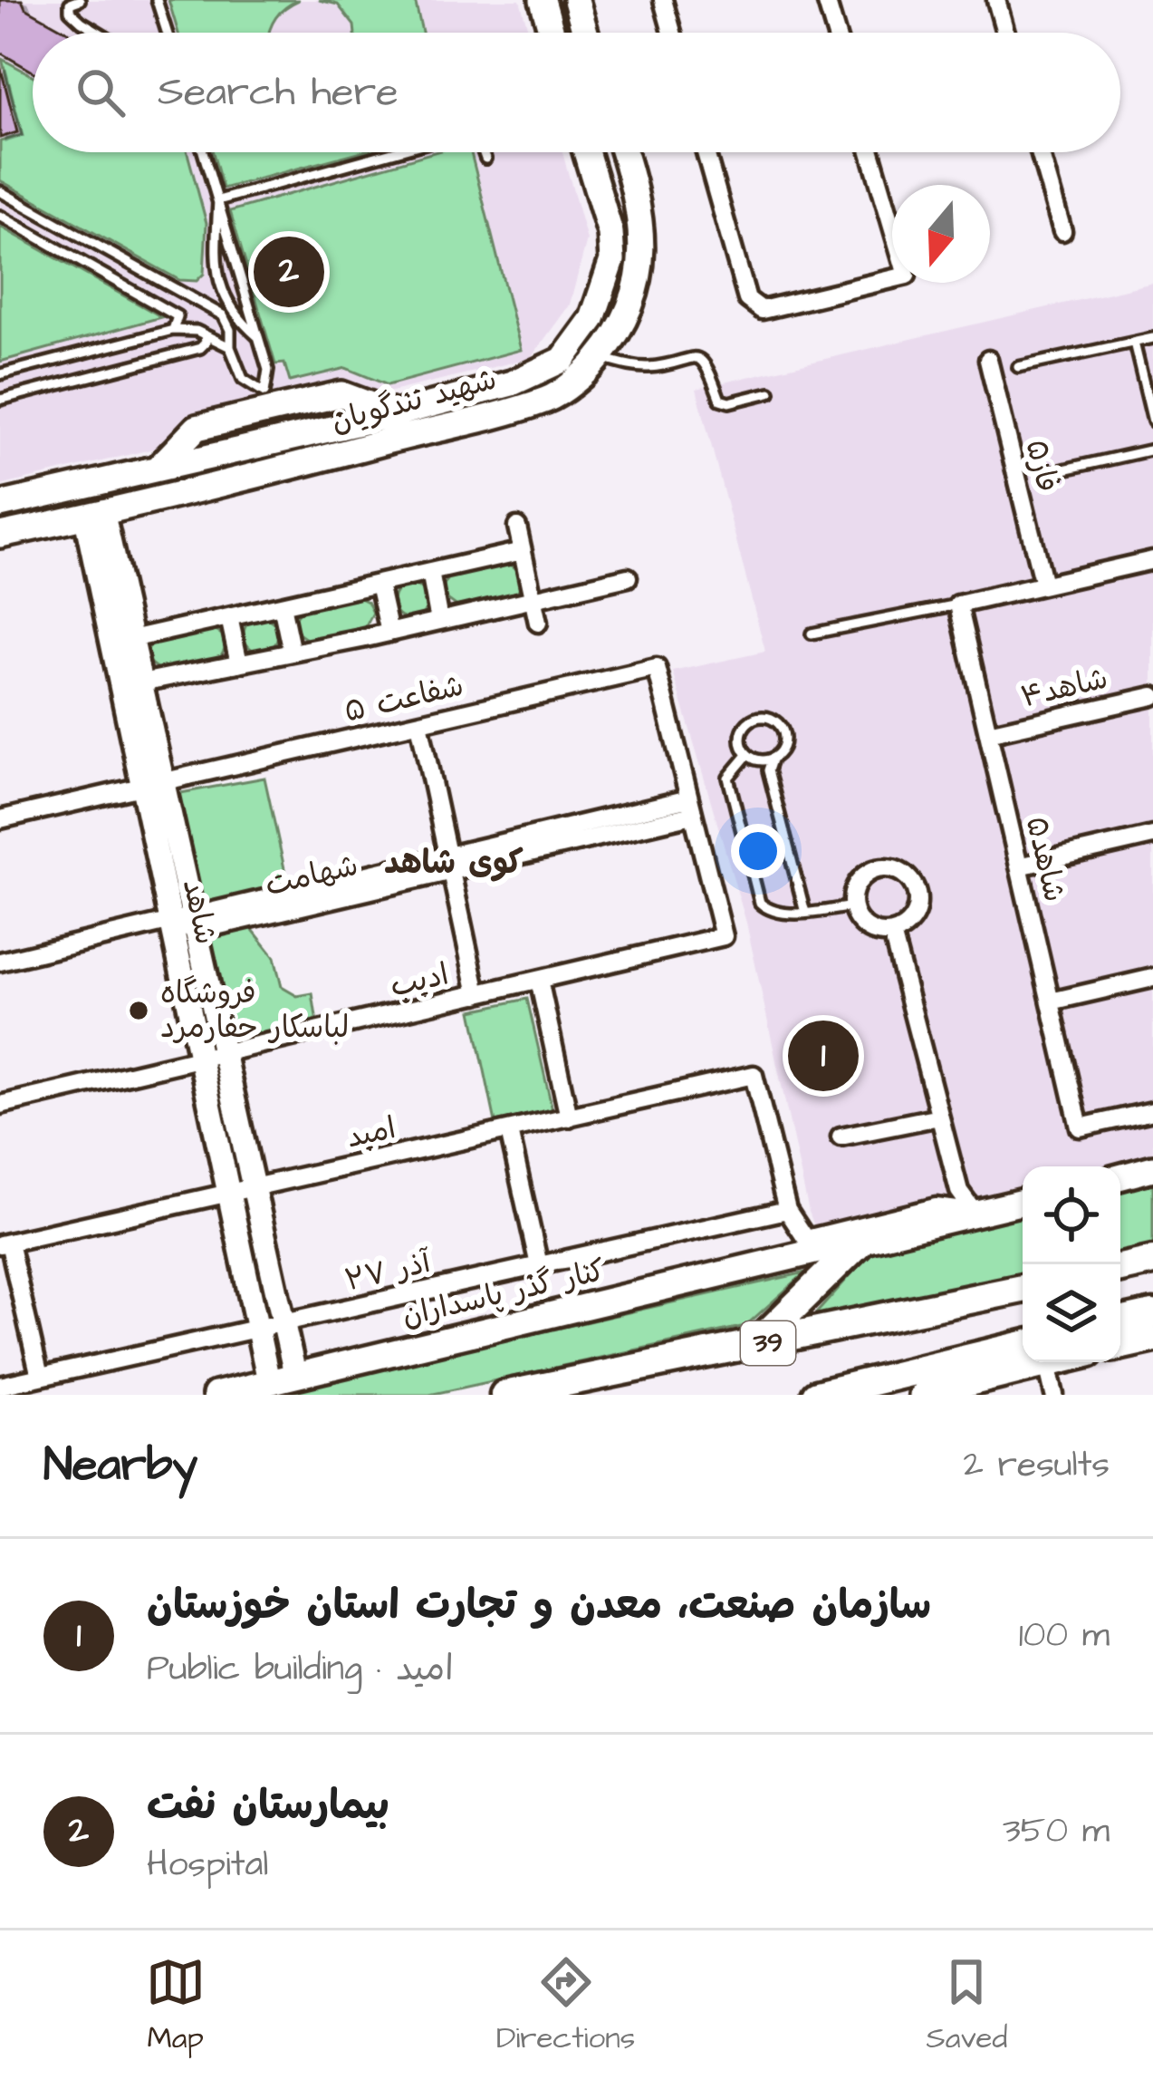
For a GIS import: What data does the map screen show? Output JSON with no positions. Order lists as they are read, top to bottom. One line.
{"streets":{"highway":["39"],"main road":["شهید تندگویان","کنار گذر پاسداران"],"street":["فاز۵","شاهد۴","شفاعت ۵","شاهد۵","شهامت","شاهد","ادیب","امید","آذر ۲۷"]},"crossings":[["شهید تندگویان","شاهد"],["شاهد۴","شاهد۵"],["شفاعت ۵","شهامت"],["شفاعت ۵","شاهد"],["شفاعت ۵","ادیب"],["شهامت","شاهد"],["شهامت","ادیب"],["شاهد","ادیب"],["شاهد","امید"],["شاهد","آذر ۲۷"],["شاهد","کنار گذر پاسداران"],["امید","آذر ۲۷"]],"districts":["کوی شاهد"],"places":["فروشگاه لباسکار حفارمرد"],"north":"bottom","page":{"search":"Search here","pins":["2","1"],"heading":["Nearby","2 results"],"list":[{"mark":"1","name":"سازمان صنعت، معدن و تجارت استان خوزستان","note":"Public building · امید","value":"100 m"},{"mark":"2","name":"بیمارستان نفت","note":"Hospital","value":"350 m"}],"nav":["Map","Directions","Saved"]}}
